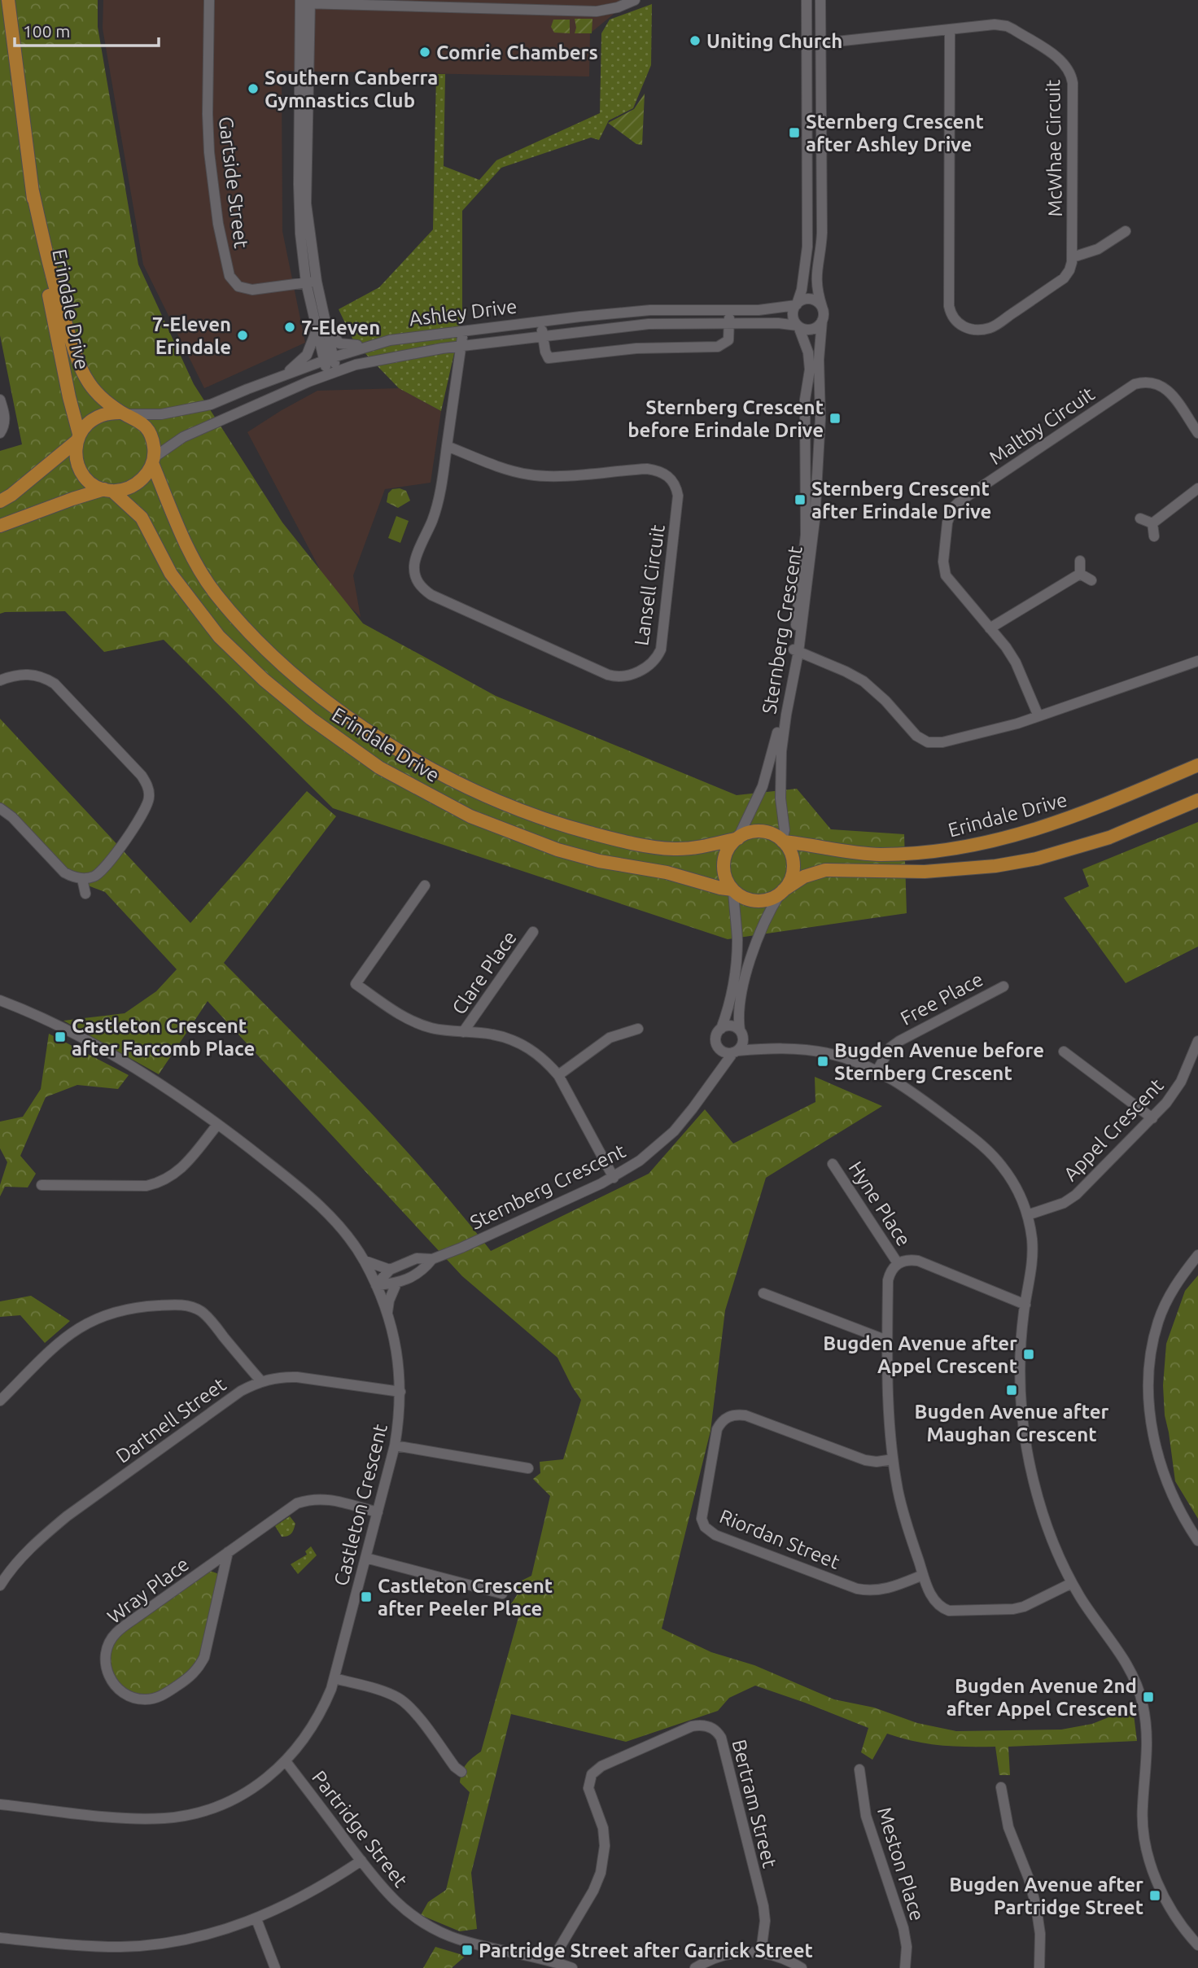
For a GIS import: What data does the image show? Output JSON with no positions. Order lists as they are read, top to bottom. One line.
{"streets":{"main road":["Erindale Drive"],"street":["McWhae Circuit","Gartside Street","Ashley Drive","Maltby Circuit","Lansell Circuit","Sternberg Crescent","Clare Place","Free Place","Appel Crescent","Hyne Place","Dartnell Street","Castleton Crescent","Riordan Street","Wray Place","Bertram Street","Partridge Street","Meston Place"]},"crossings":[["Erindale Drive","Ashley Drive"],["Erindale Drive","Sternberg Crescent"],["Ashley Drive","Lansell Circuit"],["Ashley Drive","Sternberg Crescent"],["Sternberg Crescent","Castleton Crescent"],["Dartnell Street","Castleton Crescent"],["Castleton Crescent","Wray Place"],["Castleton Crescent","Partridge Street"],["Bertram Street","Partridge Street"]],"places":{"other":["Uniting Church","Comrie Chambers","Southern Canberra Gymnastics Club","7-Eleven","7-Eleven Erindale"],"transit":["Sternberg Crescent after Ashley Drive","Sternberg Crescent before Erindale Drive","Sternberg Crescent after Erindale Drive","Castleton Crescent after Farcomb Place","Bugden Avenue before Sternberg Crescent","Bugden Avenue after Appel Crescent","Bugden Avenue after Maughan Crescent","Castleton Crescent after Peeler Place","Bugden Avenue 2nd after Appel Crescent","Bugden Avenue after Partridge Street","Partridge Street after Garrick Street"]},"scale_bar":"100 m"}
